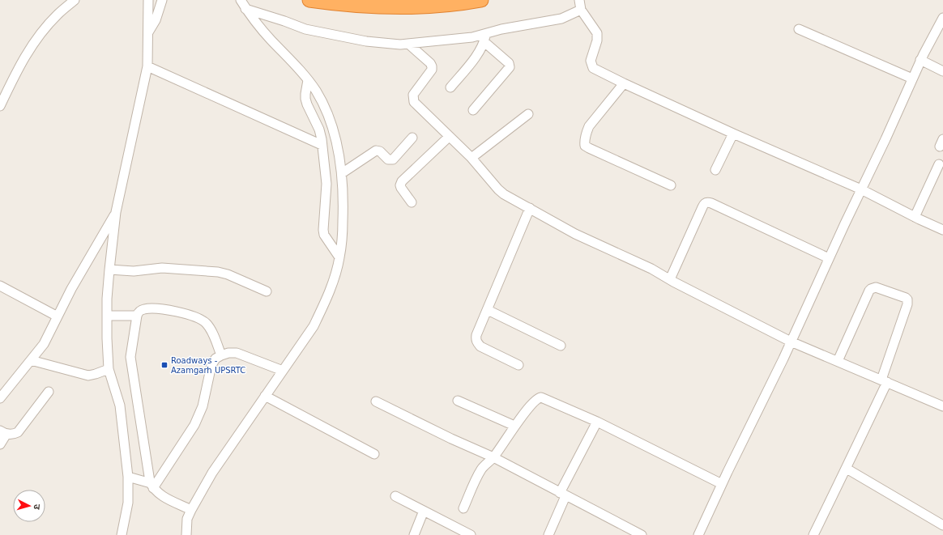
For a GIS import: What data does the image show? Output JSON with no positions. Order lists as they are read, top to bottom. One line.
{"places":{"transit":["Roadways - Azamgarh UPSRTC"]},"north":"right"}
